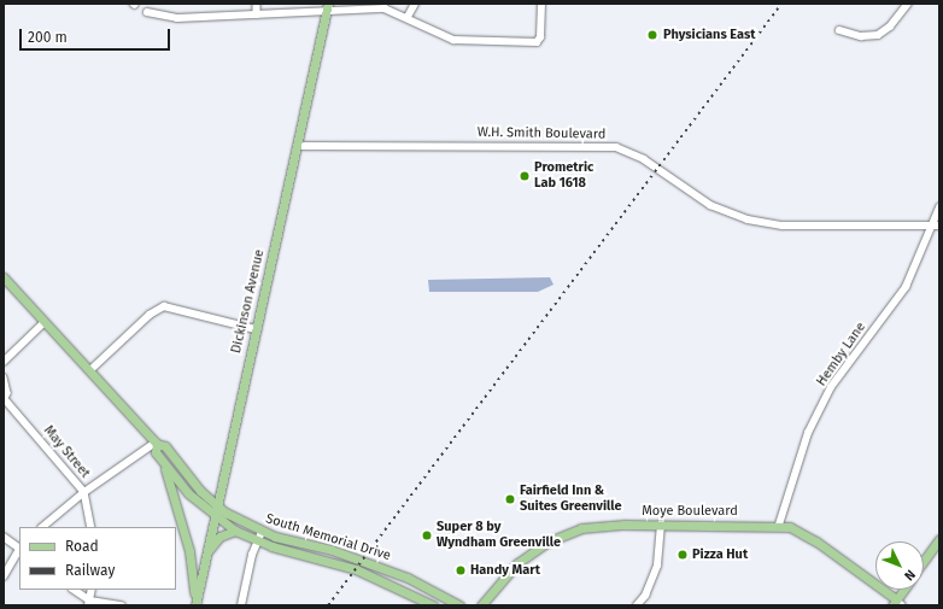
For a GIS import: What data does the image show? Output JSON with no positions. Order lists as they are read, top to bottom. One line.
{"streets":{"main road":["Dickinson Avenue","Moye Boulevard","South Memorial Drive"],"street":["W.H. Smith Boulevard","Hemby Lane","May Street"]},"crossings":[["W.H. Smith Boulevard","Dickinson Avenue"],["W.H. Smith Boulevard","Hemby Lane"],["Dickinson Avenue","South Memorial Drive"],["Hemby Lane","Moye Boulevard"]],"places":["Physicians East","Prometric Lab 1618","Fairfield Inn & Suites Greenville","Super 8 by Wyndham Greenville","Pizza Hut","Handy Mart"],"legend":["Road","Railway"],"scale_bar":"200 m","north":"bottom right"}
